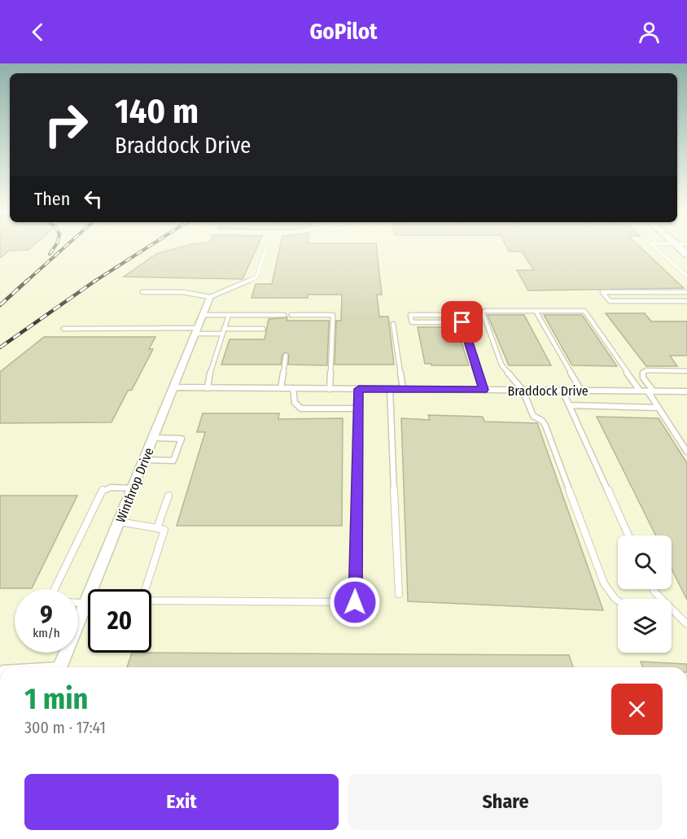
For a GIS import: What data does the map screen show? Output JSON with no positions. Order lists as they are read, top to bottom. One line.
{"streets":{"street":["Braddock Drive","Winthrop Drive"]},"crossings":[["Braddock Drive","Winthrop Drive"]],"page":{"header":"GoPilot","turn":["140 m","Braddock Drive"],"then":"Then","speed":"9 km/h","limit":"20","heading":["1 min","300 m · 17:41"],"buttons":["Exit","Share"]}}
